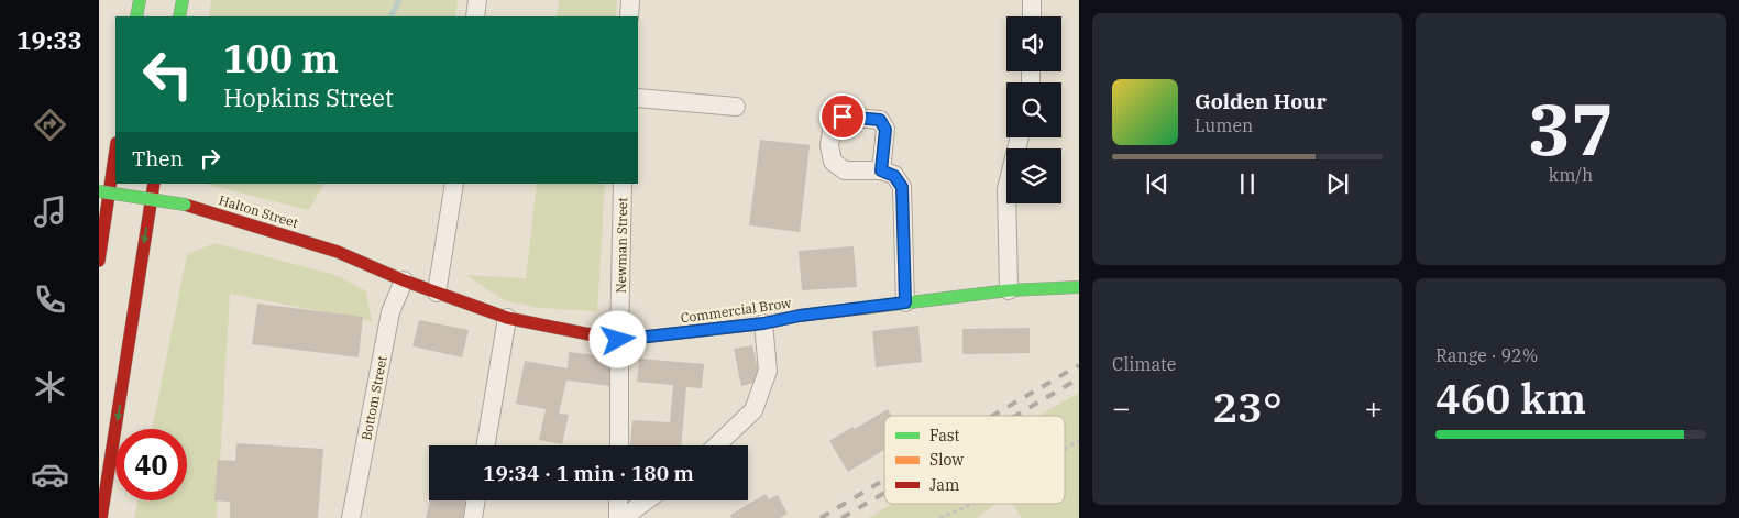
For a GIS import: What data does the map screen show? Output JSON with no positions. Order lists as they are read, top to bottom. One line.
{"streets":{"main road":["Halton Street","Commercial Brow"],"street":["Newman Street","Bottom Street"]},"crossings":[["Halton Street","Commercial Brow"],["Halton Street","Bottom Street"],["Newman Street","Commercial Brow"],["Commercial Brow","Bottom Street"]],"legend":["Fast","Slow","Jam"],"page":{"tabs":"19:33","tile":[["37","km/h"],"Climate",["Range · 92%","460 km"]],"turn":["100 m","Hopkins Street"],"song":["Golden Hour","Lumen"],"then":"Then","heat":["−","23°","+"],"limit":"40","trip":"19:34 · 1 min · 180 m"}}
